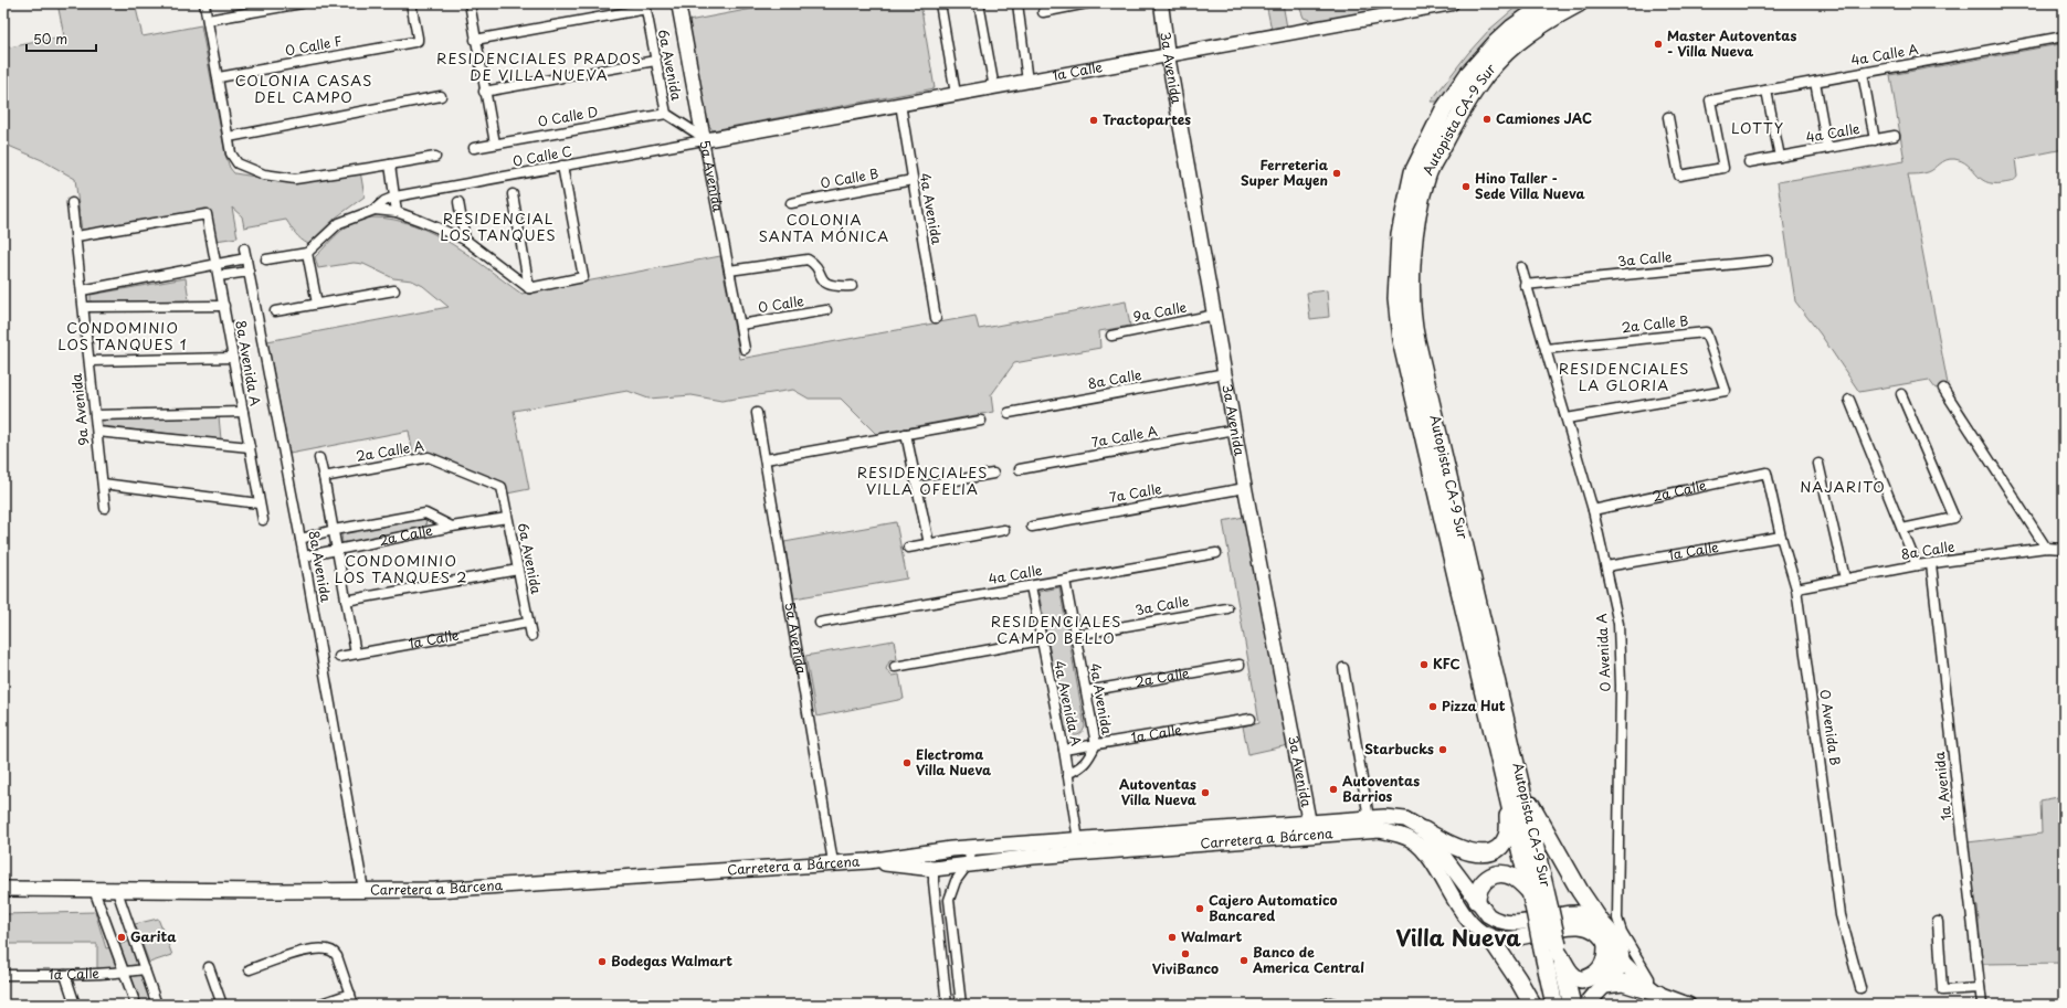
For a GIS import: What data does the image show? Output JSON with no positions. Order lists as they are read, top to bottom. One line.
{"streets":{"highway":["Autopista CA-9 Sur"],"main road":["Carretera a Bárcena"],"street":["0 Calle F","4a Calle A","6a Avenida","3a Avenida","1a Calle","0 Calle D","4a Calle","0 Calle C","5a Avenida","0 Calle B","4a Avenida","3a Calle","0 Calle","9a Calle","2a Calle B","8a Avenida A","8a Calle","9a Avenida","7a Calle A","2a Calle A","2a Calle","7a Calle","8a Avenida","0 Avenida A","4a Avenida A","0 Avenida B","1a Avenida"]},"crossings":[["6a Avenida","1a Calle"],["6a Avenida","0 Calle D"],["6a Avenida","0 Calle C"],["6a Avenida","5a Avenida"],["6a Avenida","2a Calle A"],["6a Avenida","2a Calle"],["3a Avenida","1a Calle"],["3a Avenida","9a Calle"],["3a Avenida","8a Calle"],["3a Avenida","7a Calle A"],["3a Avenida","7a Calle"],["3a Avenida","Carretera a Bárcena"],["1a Calle","0 Calle C"],["1a Calle","5a Avenida"],["1a Calle","4a Avenida"],["1a Calle","0 Avenida A"],["1a Calle","4a Avenida A"],["1a Calle","0 Avenida B"],["4a Calle","4a Avenida"],["4a Calle","4a Avenida A"],["0 Calle C","5a Avenida"],["5a Avenida","0 Calle"],["5a Avenida","Carretera a Bárcena"],["0 Calle B","4a Avenida"],["4a Avenida","3a Calle"],["4a Avenida","2a Calle"],["4a Avenida","4a Avenida A"],["3a Calle","0 Avenida A"],["2a Calle B","0 Avenida A"],["8a Avenida A","9a Avenida"],["8a Calle","0 Avenida B"],["8a Calle","1a Avenida"],["2a Calle","8a Avenida"],["2a Calle","0 Avenida A"],["2a Calle","0 Avenida B"],["8a Avenida","Carretera a Bárcena"],["4a Avenida A","Carretera a Bárcena"]],"districts":["RESIDENCIALES PRADOS DE VILLA NUEVA","COLONIA CASAS DEL CAMPO","LOTTY","RESIDENCIAL LOS TANQUES","COLONIA SANTA MÓNICA","CONDOMINIO LOS TANQUES 1","RESIDENCIALES LA GLORIA","RESIDENCIALES VILLA OFELIA","NAJARITO","CONDOMINIO LOS TANQUES 2","RESIDENCIALES CAMPO BELLO","Villa Nueva"],"places":["Master Autoventas - Villa Nueva","Camiones JAC","Tractopartes","Ferreteria Super Mayen","Hino Taller - Sede Villa Nueva","KFC","Pizza Hut","Starbucks","Electroma Villa Nueva","Autoventas Barrios","Autoventas Villa Nueva","Cajero Automatico Bancared","Garita","Walmart","ViviBanco","Banco de America Central","Bodegas Walmart"],"scale_bar":"50 m"}
